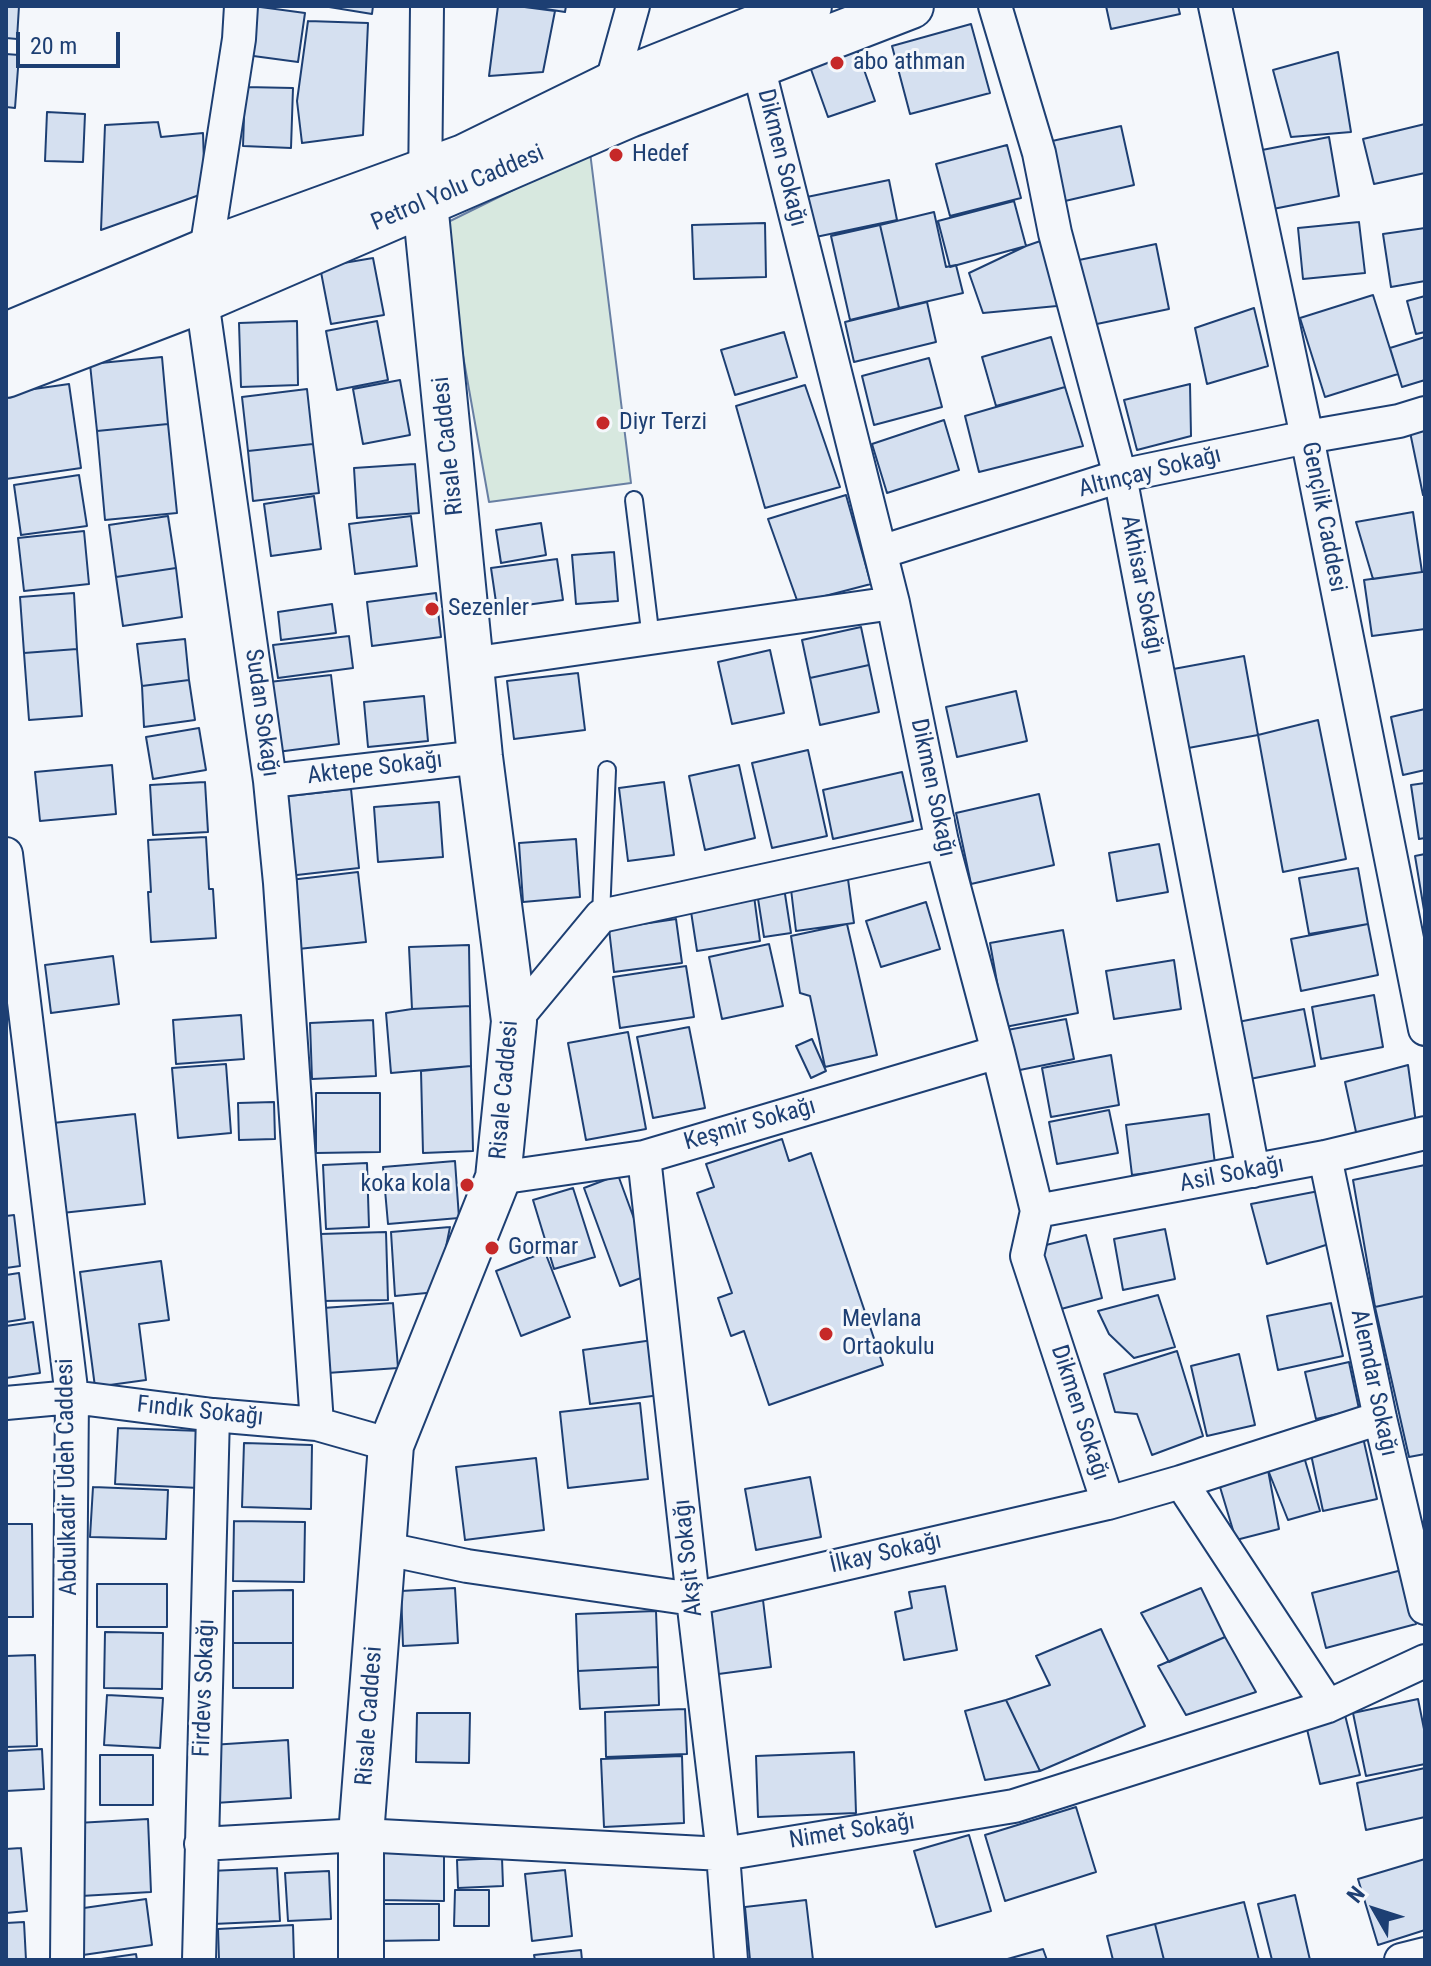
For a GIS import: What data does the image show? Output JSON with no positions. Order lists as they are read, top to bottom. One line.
{"streets":{"street":["Dikmen Sokağı","Petrol Yolu Caddesi","Risale Caddesi","Altınçay Sokağı","Gençlik Caddesi","Akhisar Sokağı","Sudan Sokağı","Aktepe Sokağı","Keşmir Sokağı","Asil Sokağı","Alemdar Sokağı","Fındık Sokağı","Abdulkadir Udeh Caddesi","İlkay Sokağı","Akşit Sokağı","Firdevs Sokağı","Nimet Sokağı"]},"crossings":[["Dikmen Sokağı","Petrol Yolu Caddesi"],["Dikmen Sokağı","Altınçay Sokağı"],["Dikmen Sokağı","Keşmir Sokağı"],["Dikmen Sokağı","Asil Sokağı"],["Dikmen Sokağı","İlkay Sokağı"],["Petrol Yolu Caddesi","Risale Caddesi"],["Petrol Yolu Caddesi","Sudan Sokağı"],["Risale Caddesi","Aktepe Sokağı"],["Risale Caddesi","Keşmir Sokağı"],["Risale Caddesi","Fındık Sokağı"],["Risale Caddesi","İlkay Sokağı"],["Risale Caddesi","Nimet Sokağı"],["Altınçay Sokağı","Gençlik Caddesi"],["Altınçay Sokağı","Akhisar Sokağı"],["Akhisar Sokağı","Asil Sokağı"],["Sudan Sokağı","Aktepe Sokağı"],["Sudan Sokağı","Fındık Sokağı"],["Keşmir Sokağı","Akşit Sokağı"],["Asil Sokağı","Alemdar Sokağı"],["Alemdar Sokağı","İlkay Sokağı"],["Fındık Sokağı","Abdulkadir Udeh Caddesi"],["Fındık Sokağı","Firdevs Sokağı"],["İlkay Sokağı","Akşit Sokağı"],["Akşit Sokağı","Nimet Sokağı"],["Firdevs Sokağı","Nimet Sokağı"]],"places":["abo athman","Hedef","Diyr Terzi","Sezenler","koka kola","Gormar","Mevlana Ortaokulu"],"scale_bar":"20 m","north":"top left"}
